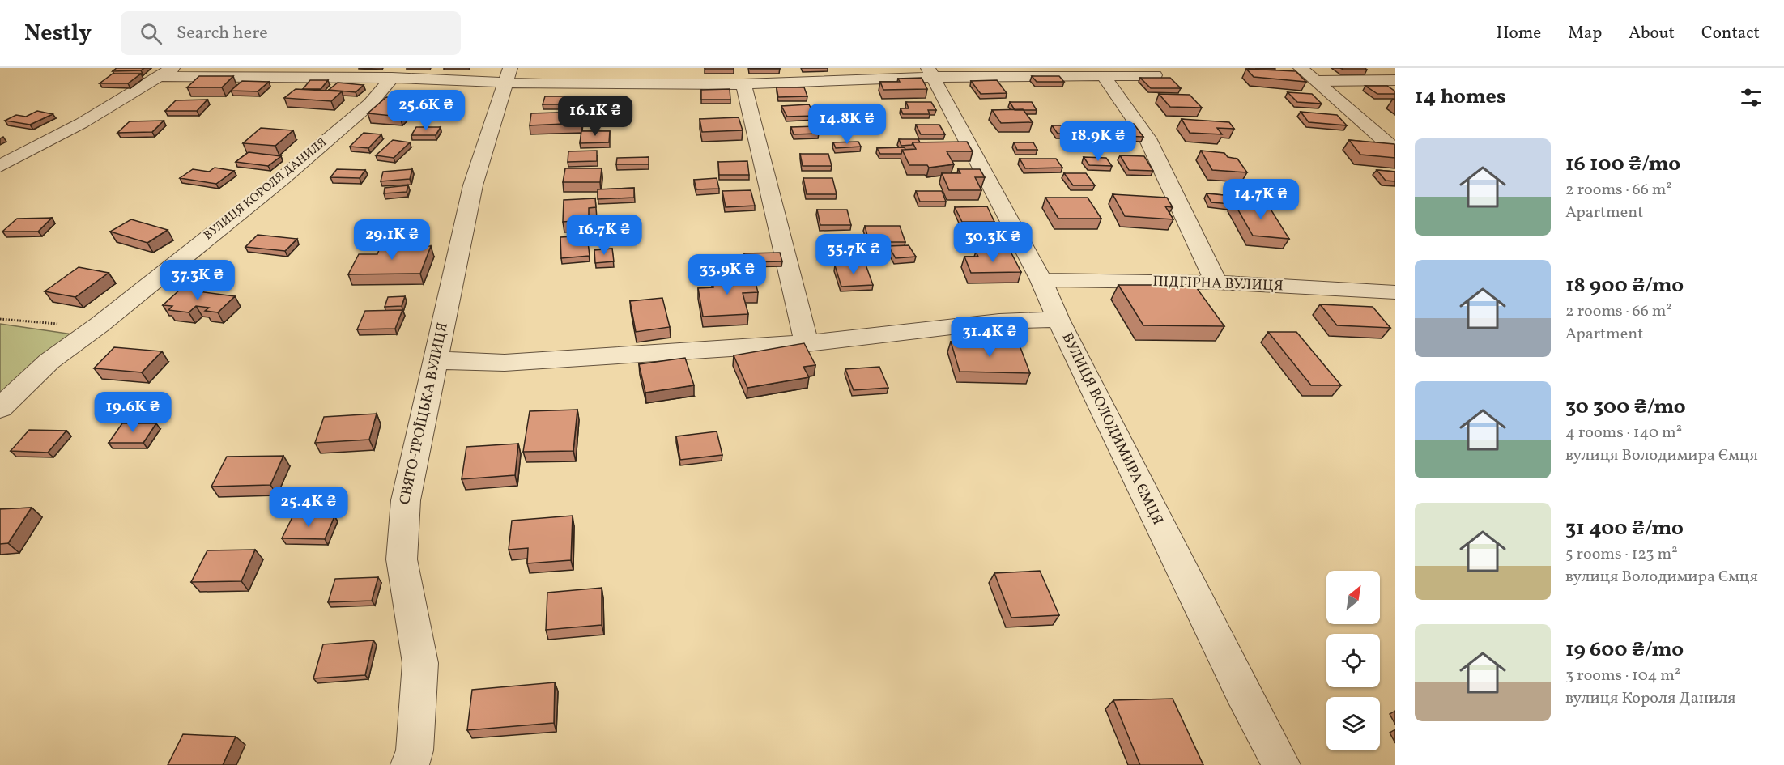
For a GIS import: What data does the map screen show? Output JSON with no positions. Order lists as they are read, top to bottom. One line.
{"streets":{"street":["ВУЛИЦЯ КОРОЛЯ ДАНИЛЯ","ПІДГІРНА ВУЛИЦЯ","СВЯТО-ТРОЇЦЬКА ВУЛИЦЯ","ВУЛИЦЯ ВОЛОДИМИРА ЄМЦЯ"]},"crossings":[["ПІДГІРНА ВУЛИЦЯ","ВУЛИЦЯ ВОЛОДИМИРА ЄМЦЯ"]],"north":"top right","page":{"header":"Nestly","search":"Search here","nav":["Home","Map","About","Contact"],"heading":"14 homes","price":["25.6K ₴","16.1K ₴","14.8K ₴","18.9K ₴","14.7K ₴","16.7K ₴","29.1K ₴","30.3K ₴","35.7K ₴","33.9K ₴","37.3K ₴","31.4K ₴","19.6K ₴","25.4K ₴"],"list":[{"name":"16 100 ₴/mo","note":"2 rooms · 66 m² · Apartment"},{"name":"18 900 ₴/mo","note":"2 rooms · 66 m² · Apartment"},{"name":"30 300 ₴/mo","note":"4 rooms · 140 m² · вулиця Володимира Ємця"},{"name":"31 400 ₴/mo","note":"5 rooms · 123 m² · вулиця Володимира Ємця"},{"name":"19 600 ₴/mo","note":"3 rooms · 104 m² · вулиця Короля Даниля"}]}}
